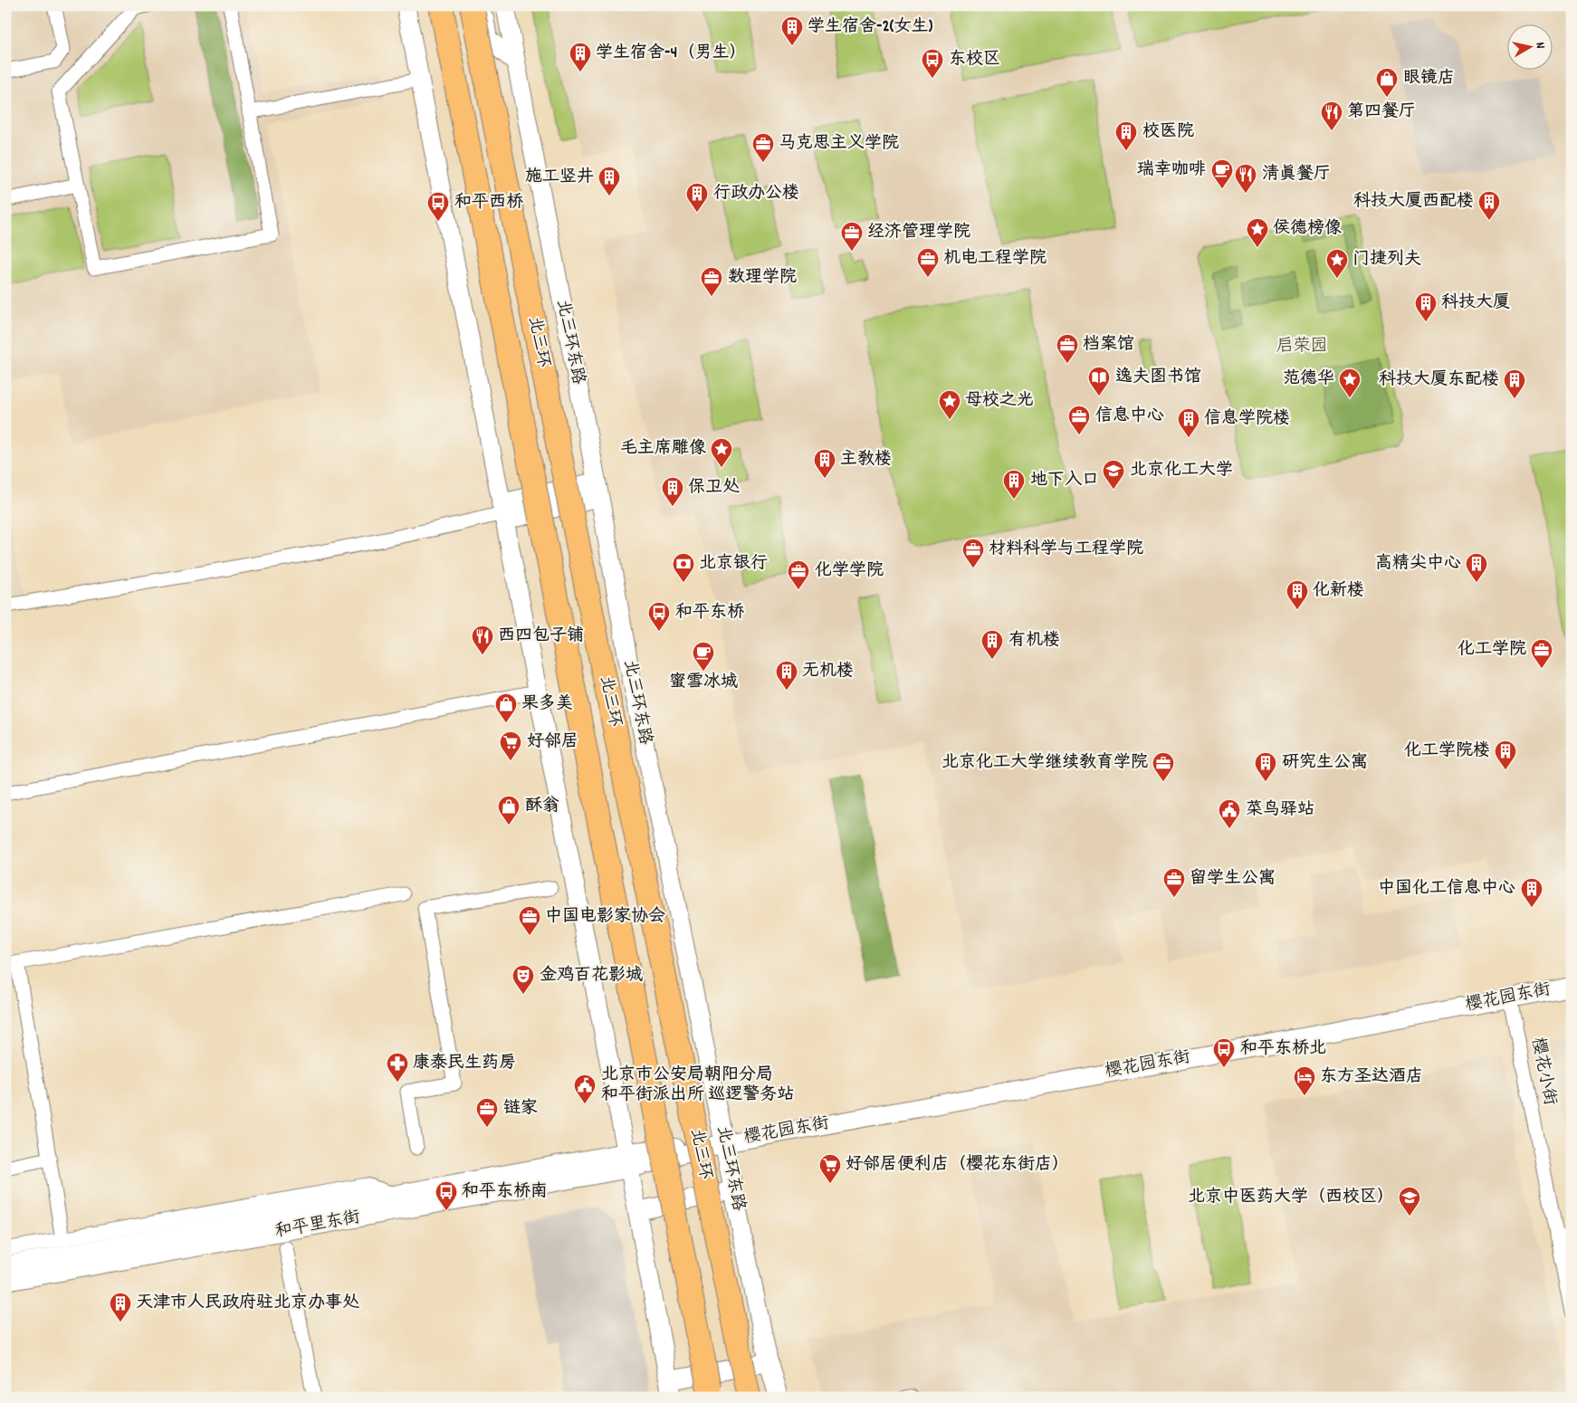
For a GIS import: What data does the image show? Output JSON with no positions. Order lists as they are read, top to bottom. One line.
{"streets":{"highway":["北三环"],"street":["北三环东路","樱花园东街","樱花小街","和平里东街"]},"crossings":[["北三环东路","樱花园东街"],["樱花园东街","樱花小街"],["樱花园东街","和平里东街"]],"parks":["启荣园"],"places":{"building":["学生宿舍-2(女生)","学生宿舍-4（男生）","校医院","施工竖井","行政办公楼","科技大厦西配楼","科技大厦","科技大厦东配楼","信息学院楼","主教楼","地下入口","保卫处","高精尖中心","化新楼","有机楼","无机楼","化工学院楼","研究生公寓","中国化工信息中心","天津市人民政府驻北京办事处"],"bus stop":["东校区","和平西桥","和平东桥","和平东桥北","和平东桥南"],"shop":["眼镜店","果多美","酥翁"],"restaurant":["第四餐厅","清真餐厅","西四包子铺"],"office":["马克思主义学院","经济管理学院","机电工程学院","数理学院","档案馆","信息中心","材料科学与工程学院","化学学院","化工学院","北京化工大学继续教育学院","留学生公寓","中国电影家协会","链家"],"cafe":["瑞幸咖啡","蜜雪冰城"],"place":["侯德榜像","门捷列夫","范德华","母校之光","毛主席雕像"],"library":["逸夫图书馆"],"school or university":["北京化工大学","北京中医药大学（西校区）"],"bank":["北京银行"],"supermarket":["好邻居","好邻居便利店（樱花东街店）"],"public building":["菜鸟驿站","北京市公安局朝阳分局 和平街派出所 巡逻警务站"],"theatre":["金鸡百花影城"],"pharmacy":["康泰民生药房"],"hotel":["东方圣达酒店"]},"north":"right"}
